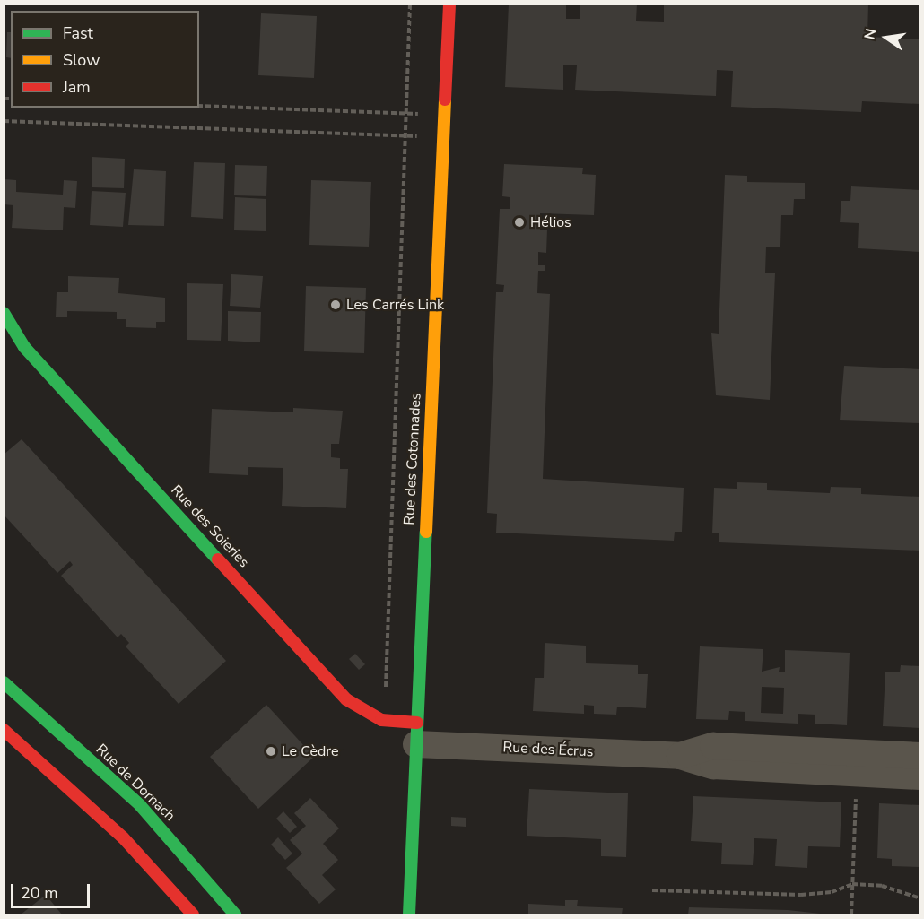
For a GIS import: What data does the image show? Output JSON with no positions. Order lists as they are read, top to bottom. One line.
{"streets":{"street":["Rue des Cotonnades","Rue des Soieries","Rue des Écrus","Rue de Dornach"]},"crossings":[["Rue des Cotonnades","Rue des Soieries"],["Rue des Cotonnades","Rue des Écrus"],["Rue des Soieries","Rue des Écrus"]],"places":["Hélios","Les Carrés Link","Le Cèdre"],"legend":["Fast","Slow","Jam"],"scale_bar":"20 m","north":"left"}
